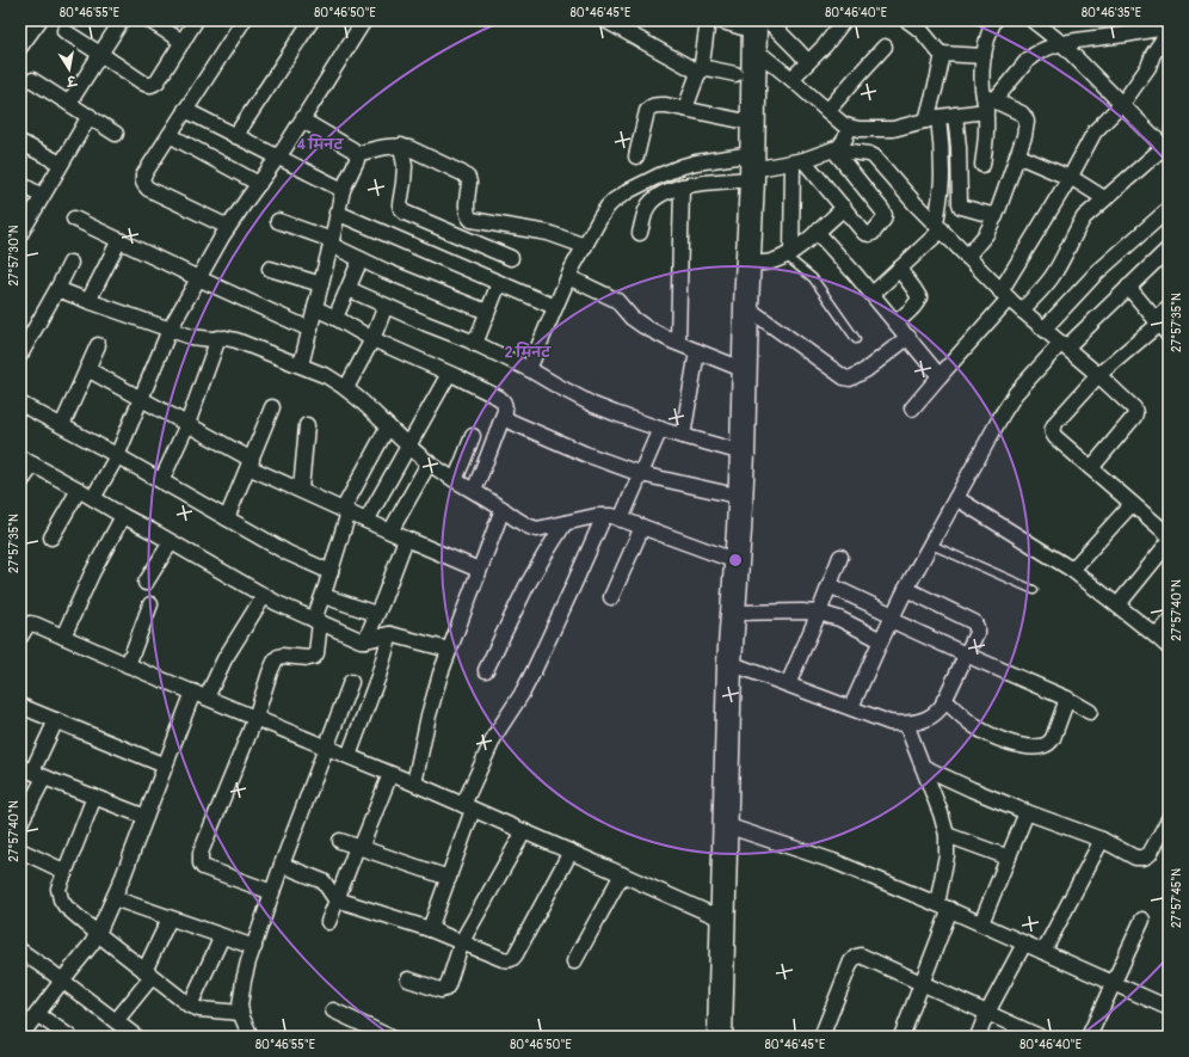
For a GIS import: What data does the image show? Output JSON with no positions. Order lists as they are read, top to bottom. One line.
{"north":"bottom","coordinates":["80°46'55\"E","80°46'50\"E","80°46'45\"E","80°46'40\"E","80°46'35\"E","27°57'30\"N","27°57'35\"N","27°57'40\"N","27°57'45\"N"],"rings":["4 मिनट","2 मिनट"]}
